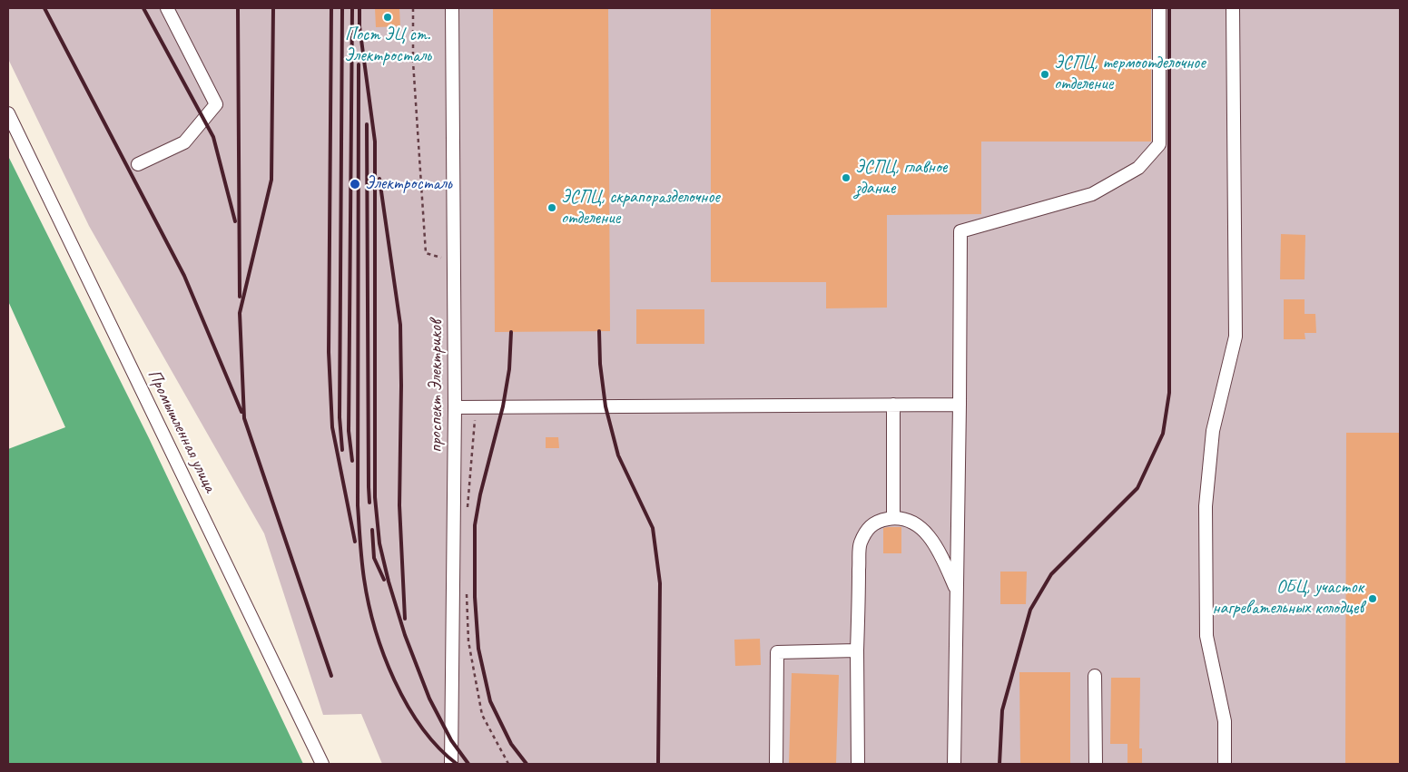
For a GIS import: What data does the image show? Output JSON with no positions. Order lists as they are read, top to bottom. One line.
{"streets":{"street":["проспект Электриков","Промышленная улица"]},"places":["Пост ЭЦ ст. Электросталь","ЭСПЦ, термоотделочное отделение","ЭСПЦ, главное здание","Электросталь","ЭСПЦ, скрапоразделочное отделение","ОБЦ, участок нагревательных колодцев"]}
